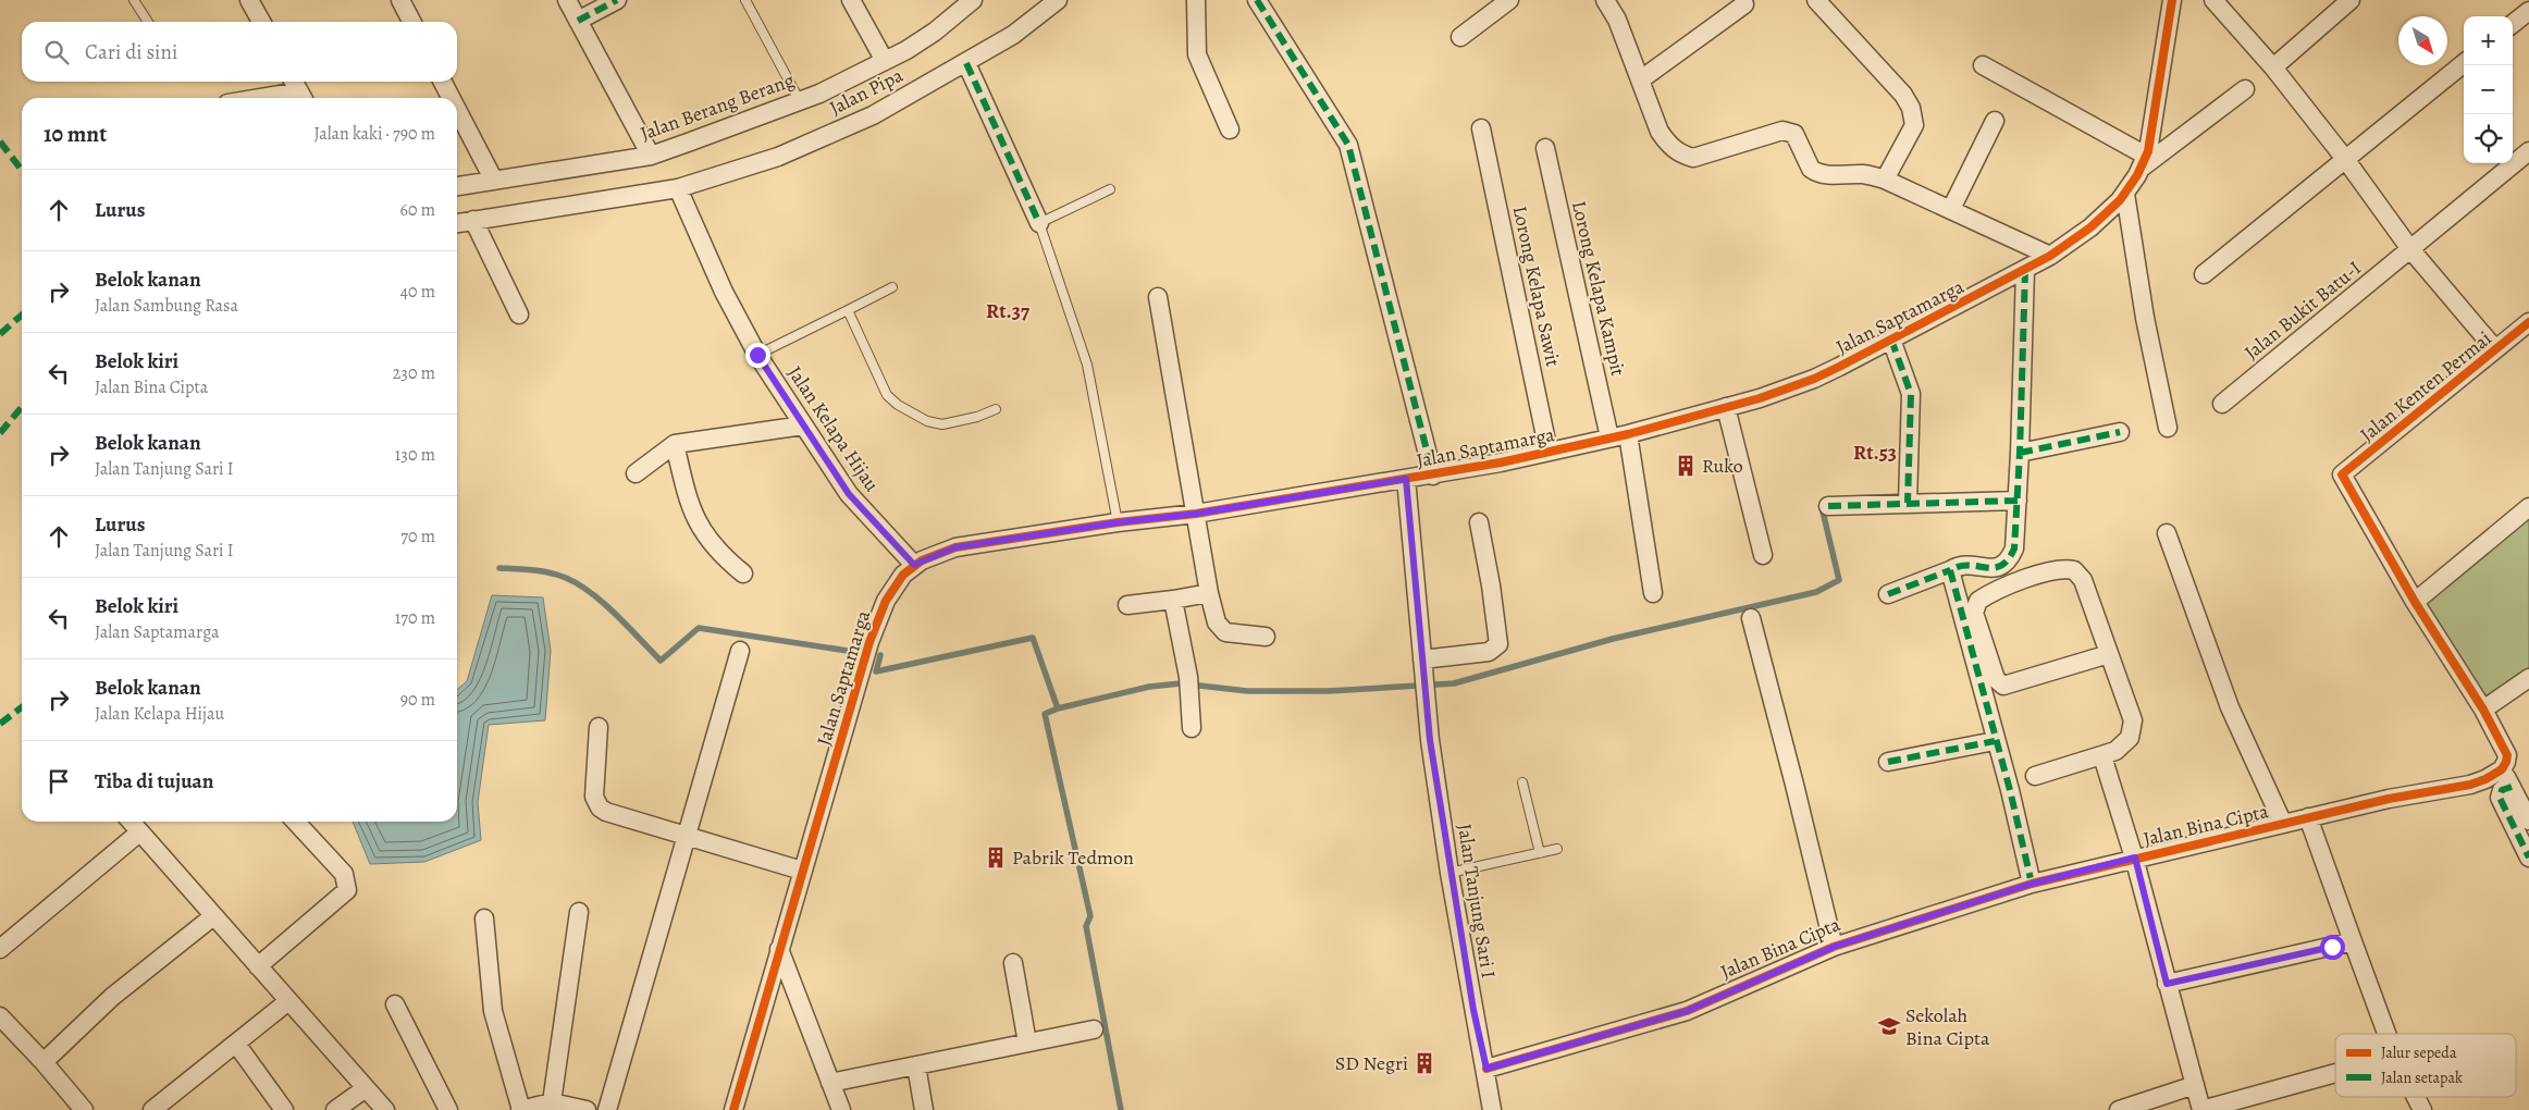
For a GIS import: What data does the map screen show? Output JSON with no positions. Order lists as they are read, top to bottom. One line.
{"streets":{"street":["Jalan Pipa","Jalan Berang Berang","Lorong Kelapa Sawit","Lorong Kelapa Kampit","Jalan Bukit Batu-I","Jalan Saptamarga","Jalan Kenten Permai","Jalan Kelapa Hijau","Jalan Bina Cipta","Jalan Tanjung Sari I"]},"crossings":[["Jalan Pipa","Jalan Kelapa Hijau"],["Lorong Kelapa Sawit","Jalan Saptamarga"],["Lorong Kelapa Kampit","Jalan Saptamarga"],["Jalan Saptamarga","Jalan Kelapa Hijau"],["Jalan Bina Cipta","Jalan Tanjung Sari I"]],"districts":["Rt.37","Rt.53"],"places":{"building":["Ruko","Pabrik Tedmon","SD Negri"],"school or university":["Sekolah Bina Cipta"]},"legend":["Jalur sepeda","Jalan setapak"],"north":"bottom right","page":{"map_buttons":["+","−"],"search":"Cari di sini","heading":["10 mnt","Jalan kaki · 790 m"],"list":[["Lurus","60 m"],["Belok kanan","Jalan Sambung Rasa","40 m"],["Belok kiri","Jalan Bina Cipta","230 m"],["Belok kanan","Jalan Tanjung Sari I","130 m"],["Lurus","Jalan Tanjung Sari I","70 m"],["Belok kiri","Jalan Saptamarga","170 m"],["Belok kanan","Jalan Kelapa Hijau","90 m"],"Tiba di tujuan"]}}
